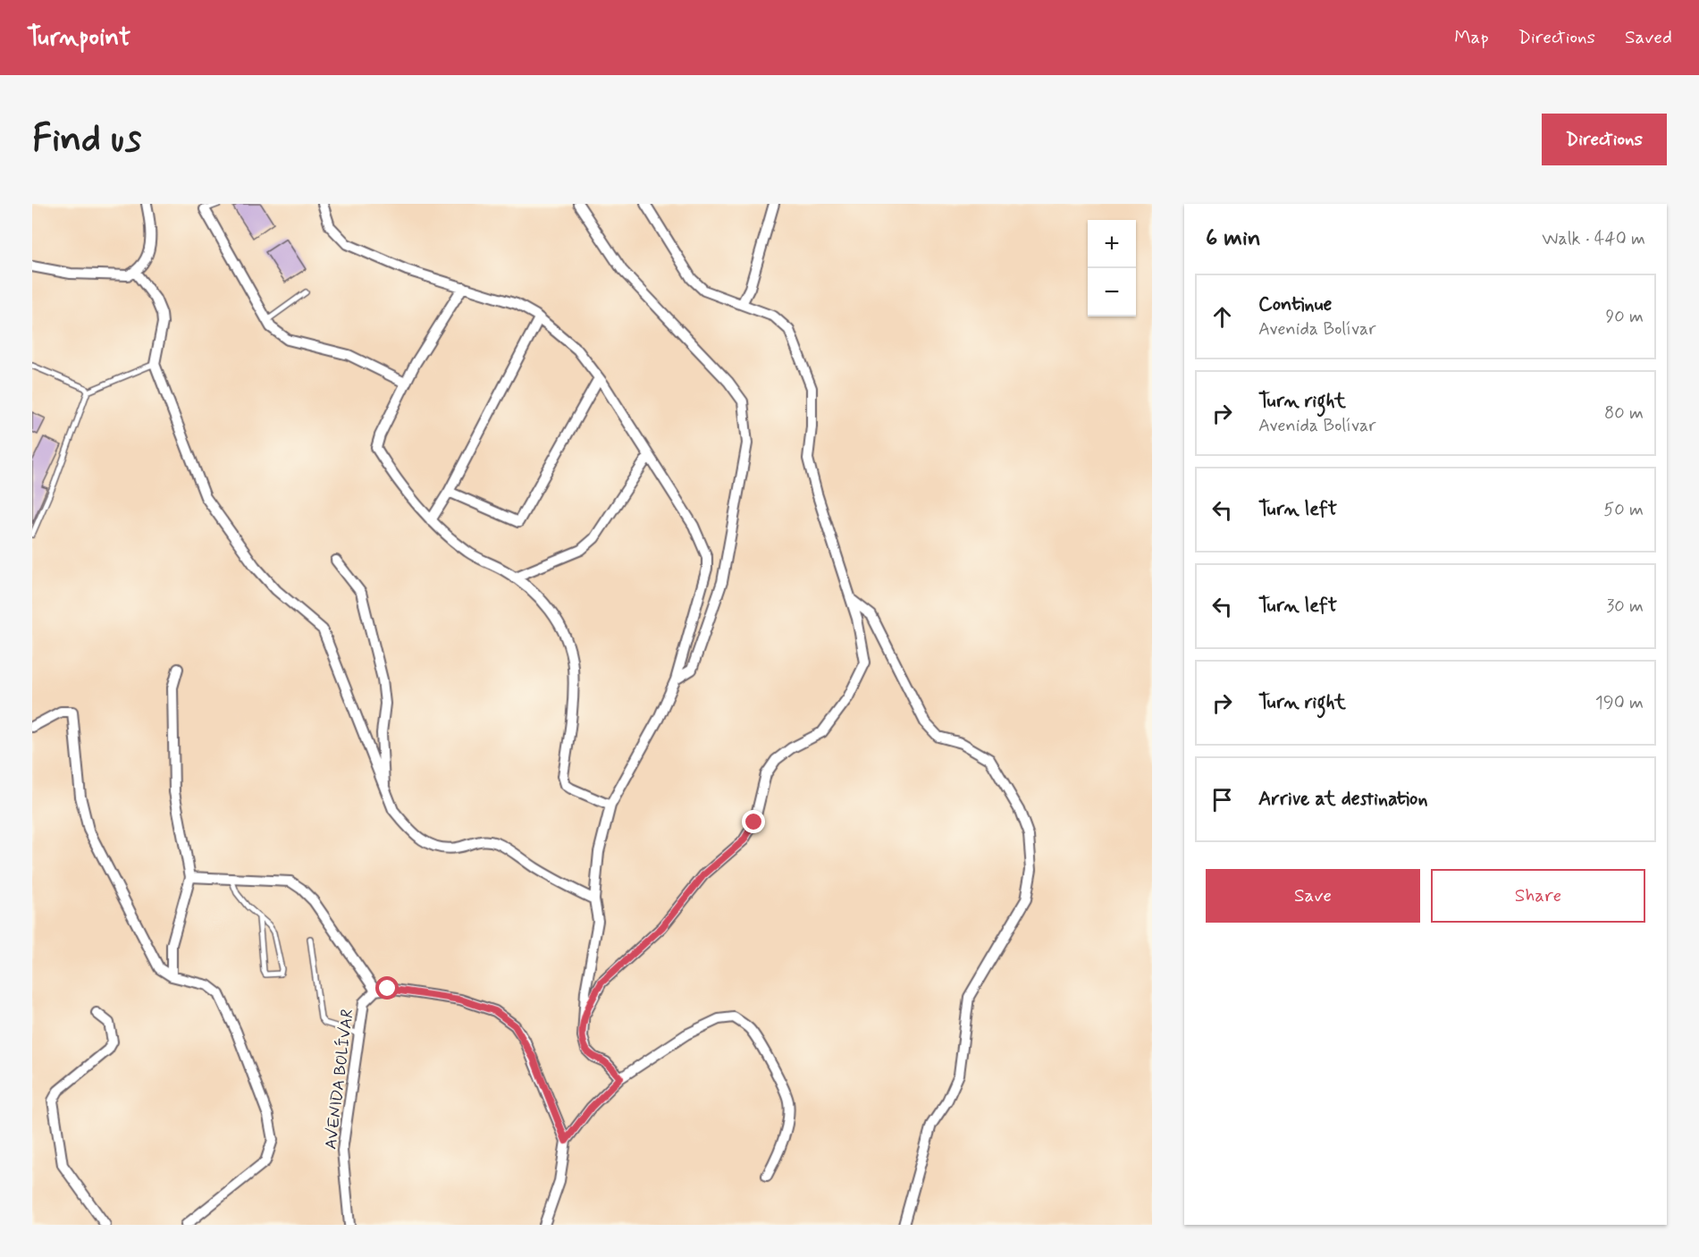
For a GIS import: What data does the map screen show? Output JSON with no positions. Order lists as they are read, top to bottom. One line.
{"streets":{"street":["AVENIDA BOLÍVAR"]},"page":{"header":"Turnpoint","nav":["Map","Directions","Saved"],"buttons":["Directions",["Save","Share"]],"title":"Find us","heading":["6 min","Walk · 440 m"],"map_buttons":["+","−"],"list":[["Continue","Avenida Bolívar","90 m"],["Turn right","Avenida Bolívar","80 m"],["Turn left","50 m"],["Turn left","30 m"],["Turn right","190 m"],"Arrive at destination"]}}
